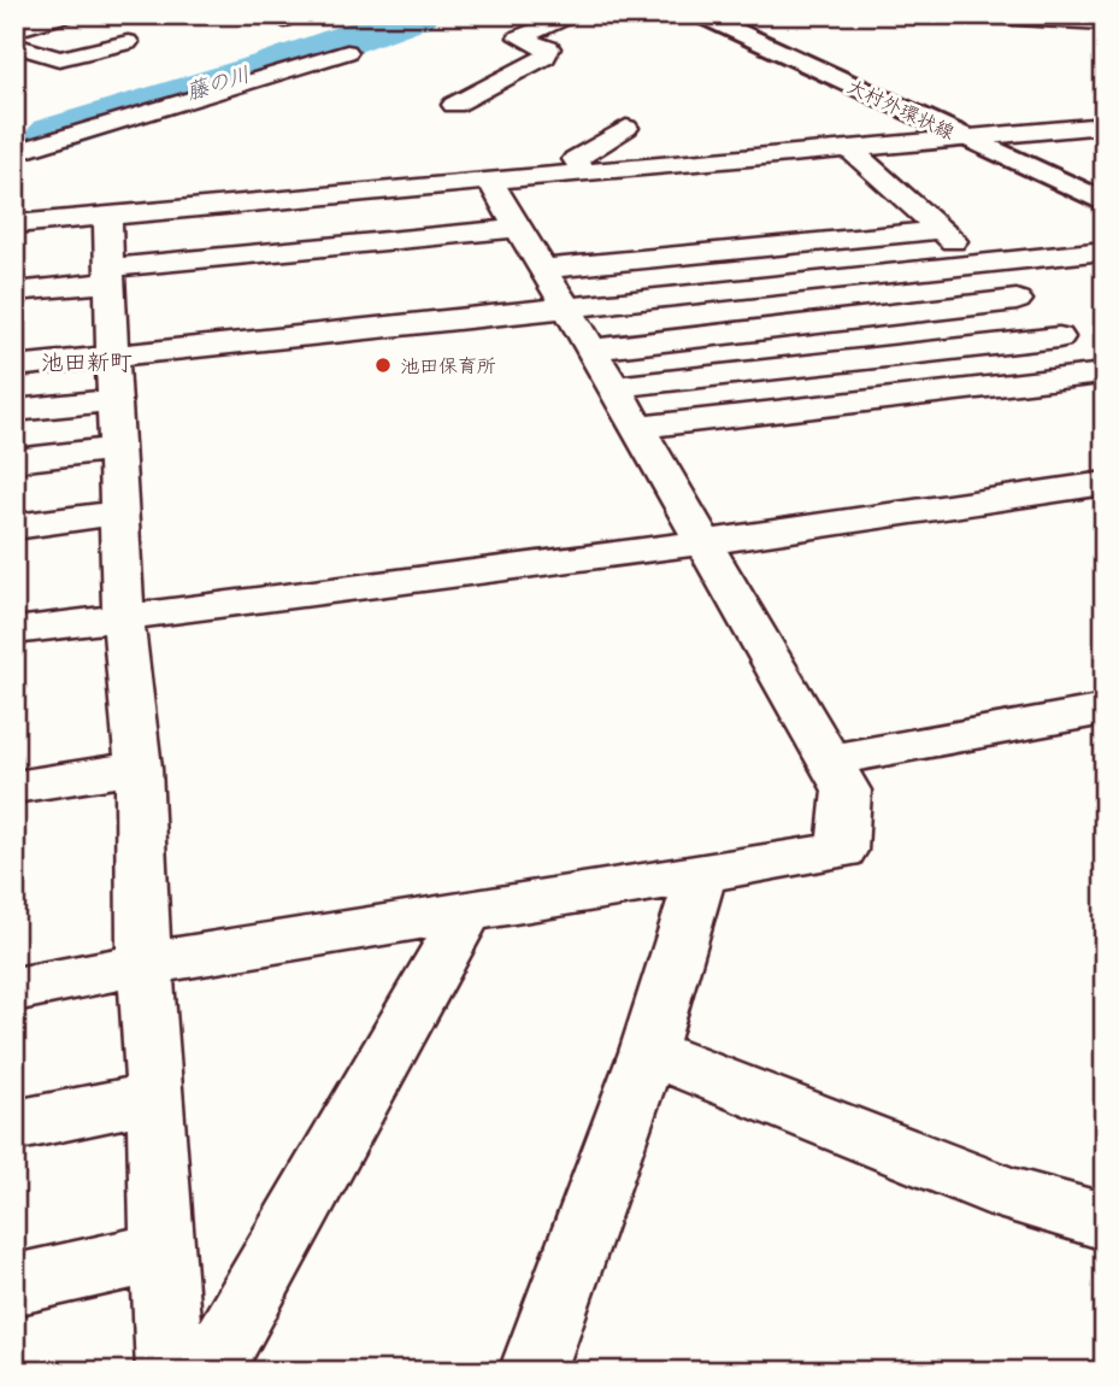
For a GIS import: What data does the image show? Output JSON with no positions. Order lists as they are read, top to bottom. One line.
{"streets":{"main road":["大村外環状線"]},"districts":["池田新町"],"water":["藤の川"],"places":["池田保育所"]}
